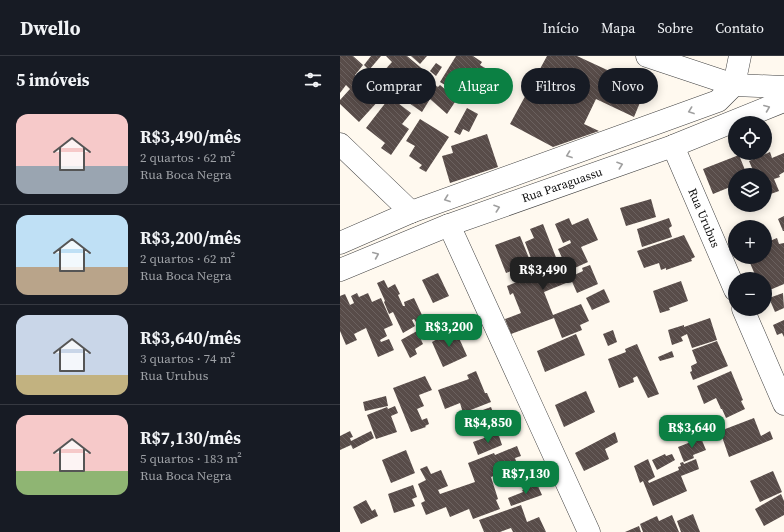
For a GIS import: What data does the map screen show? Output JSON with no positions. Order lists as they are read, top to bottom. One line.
{"streets":{"street":["Rua Paraguassu","Rua Urubus"]},"crossings":[["Rua Paraguassu","Rua Urubus"]],"page":{"header":"Dwello","nav":["Início","Mapa","Sobre","Contato"],"heading":"5 imóveis","chip":["Comprar","Alugar","Filtros","Novo"],"list":[{"name":"R$3,490/mês","note":"2 quartos · 62 m² · Rua Boca Negra"},{"name":"R$3,200/mês","note":"2 quartos · 62 m² · Rua Boca Negra"},{"name":"R$3,640/mês","note":"3 quartos · 74 m² · Rua Urubus"},{"name":"R$7,130/mês","note":"5 quartos · 183 m² · Rua Boca Negra"}],"map_buttons":["+","−"],"price":["R$3,490","R$3,200","R$4,850","R$3,640","R$7,130"]}}
